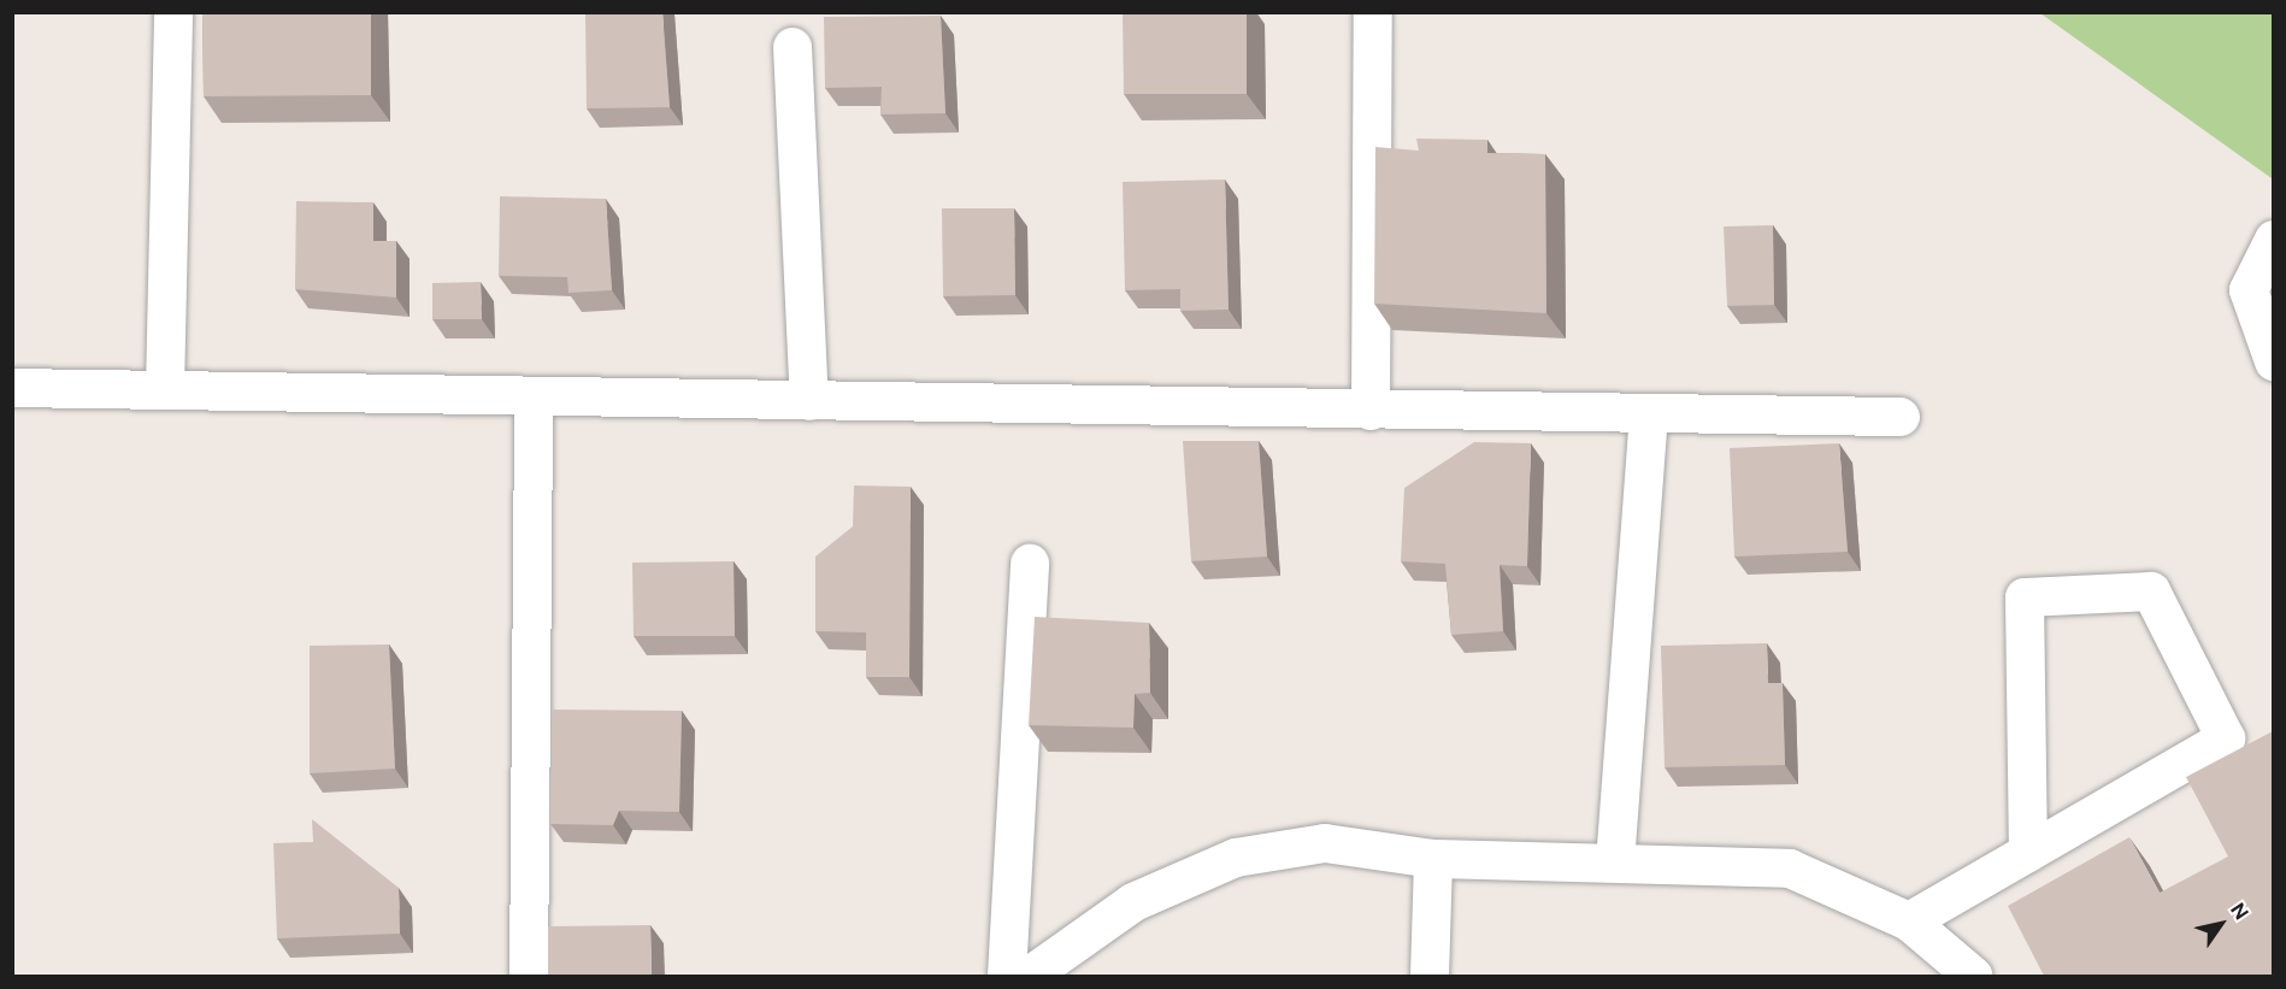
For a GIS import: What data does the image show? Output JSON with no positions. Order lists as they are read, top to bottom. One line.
{"north":"top right"}
